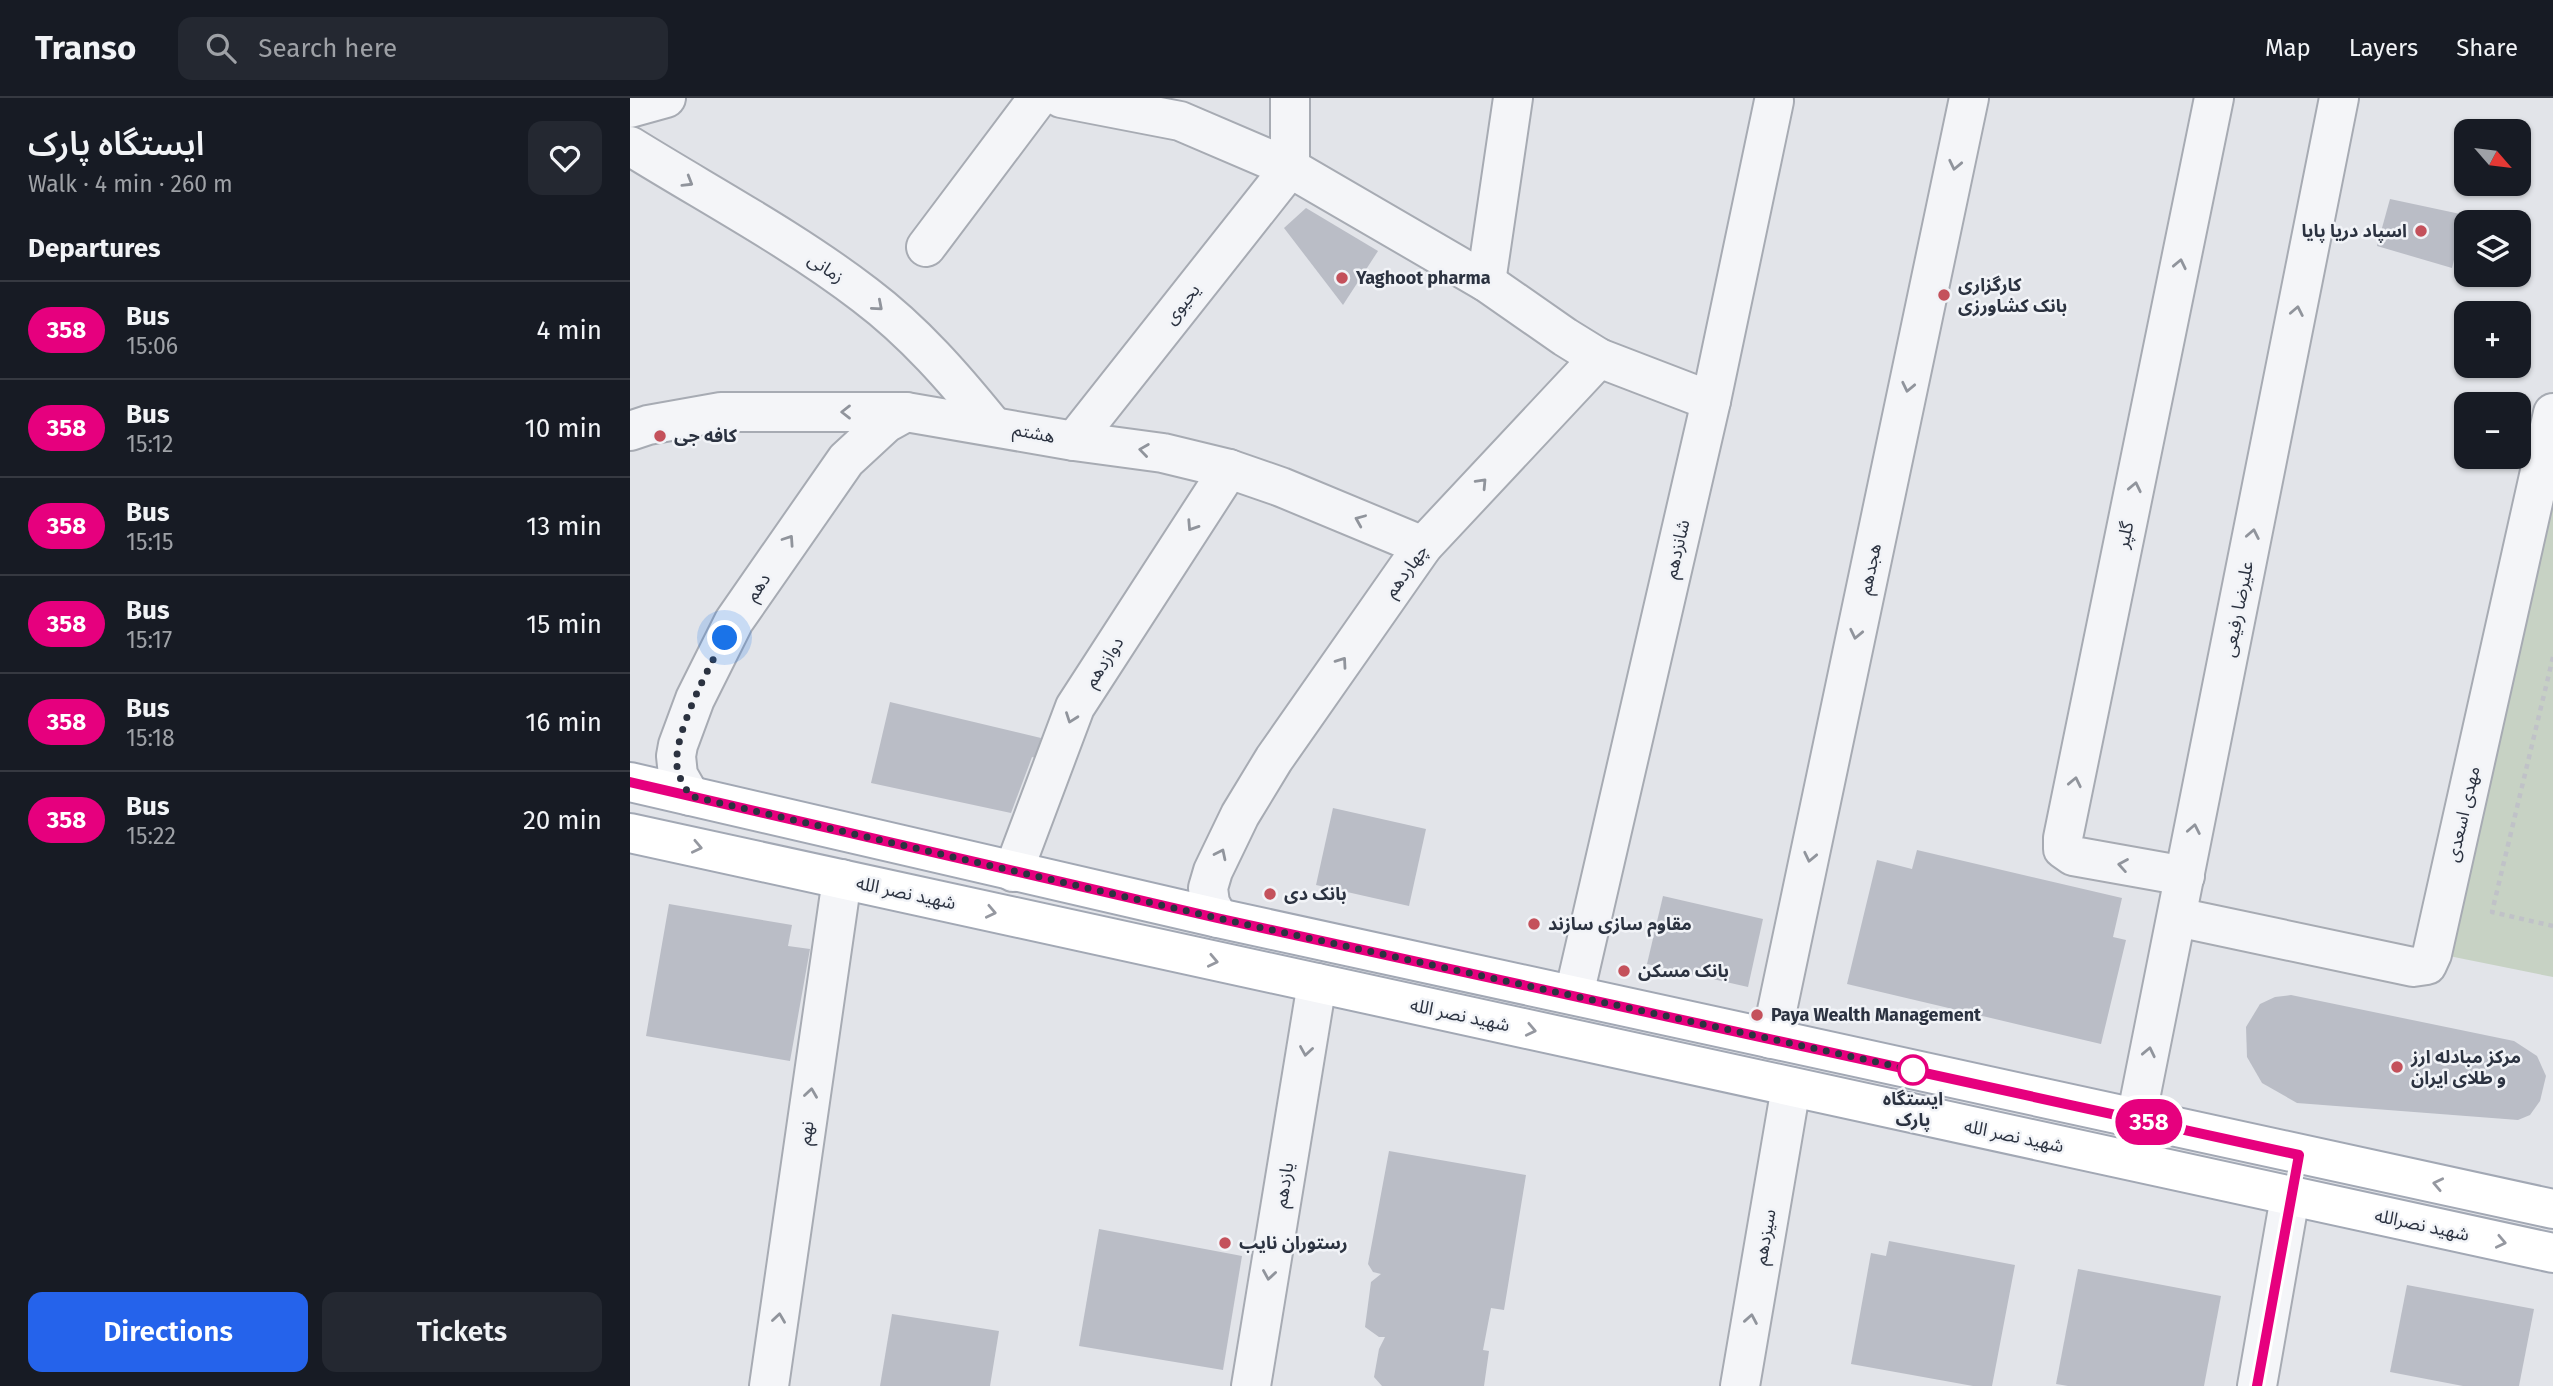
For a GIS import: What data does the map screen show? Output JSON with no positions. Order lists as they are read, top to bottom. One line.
{"streets":{"main road":["شهید نصر الله","شهید نصرالله"],"street":["زمانی","یحیوی","هشتم","گلپر","شانزدهم","هجدهم","چهاردهم","دهم","علیرضا رفیعی","دوازدهم","مهدی اسعدی","نهم","یازدهم","سیزدهم"]},"crossings":[["زمانی","هشتم"],["یحیوی","هشتم"],["هشتم","چهاردهم"],["هشتم","دهم"],["هشتم","دوازدهم"],["گلپر","علیرضا رفیعی"],["علیرضا رفیعی","مهدی اسعدی"],["شهید نصر الله","نهم"],["شهید نصر الله","یازدهم"],["شهید نصر الله","شهید نصرالله"],["شهید نصر الله","سیزدهم"]],"one_way":["زمانی","گلپر","هجدهم","چهاردهم","دهم","علیرضا رفیعی","دوازدهم","نهم","یازدهم","سیزدهم"],"places":["اسپاد دریا پایا","Yaghoot pharma","کارگزاری بانک کشاورزی","کافه جی","بانک دی","مقاوم سازی سازند","بانک مسکن","Paya Wealth Management","مركز مبادله ارز و طلای ايران","ایستگاه پارک","رستوران نایب"],"lines":["bus line 358"],"north":"bottom right","page":{"header":"Transo","search":"Search here","nav":["Map","Layers","Share"],"heading":[["ایستگاه پارک","Walk · 4 min · 260 m"],"Departures"],"on_map":"358","map_buttons":["+","−"],"list":[{"mark":"358","name":"Bus","note":"15:06","value":"4 min"},{"mark":"358","name":"Bus","note":"15:12","value":"10 min"},{"mark":"358","name":"Bus","note":"15:15","value":"13 min"},{"mark":"358","name":"Bus","note":"15:17","value":"15 min"},{"mark":"358","name":"Bus","note":"15:18","value":"16 min"},{"mark":"358","name":"Bus","note":"15:22","value":"20 min"}],"buttons":["Directions","Tickets"]}}
